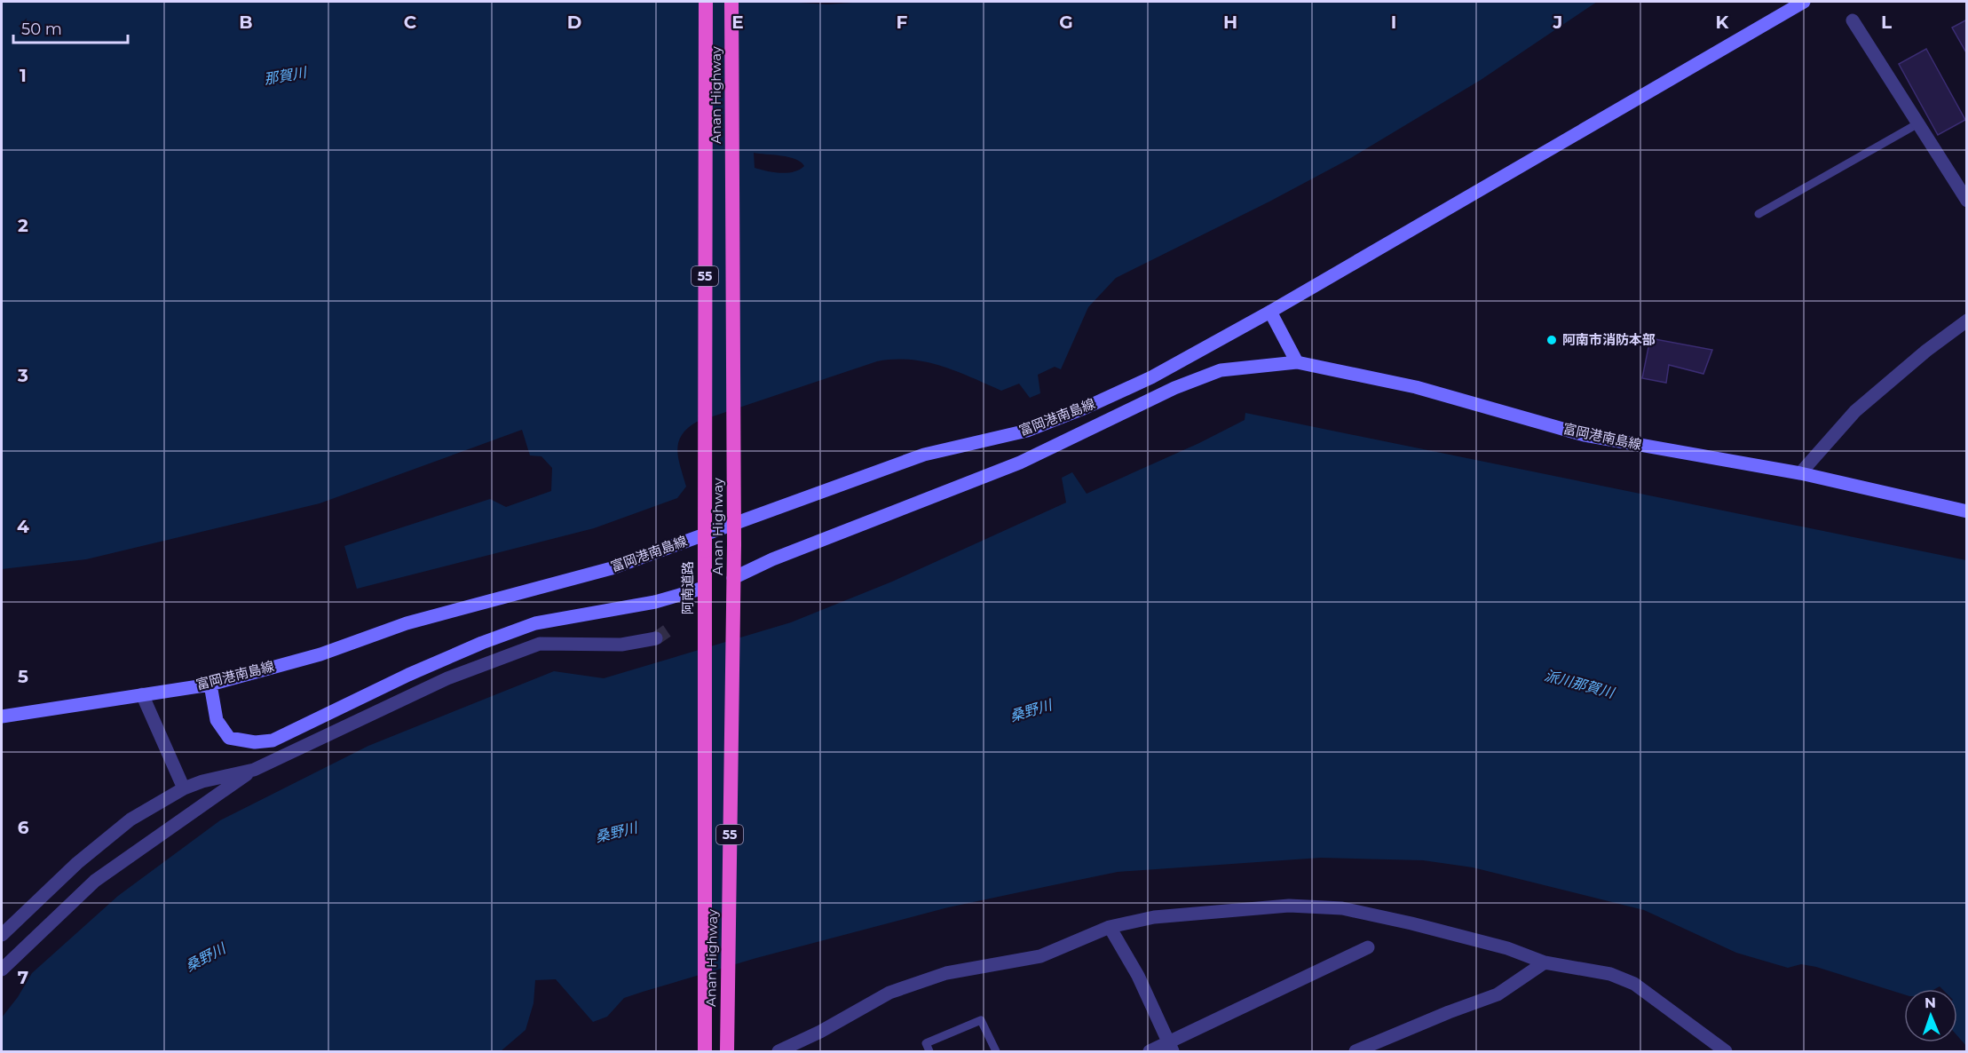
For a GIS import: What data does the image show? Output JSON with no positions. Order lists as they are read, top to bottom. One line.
{"streets":{"highway":["Anan Highway","55","阿南道路"],"main road":["富岡港南島線"]},"crossings":[["Anan Highway","富岡港南島線"],["Anan Highway","阿南道路"]],"water":["那賀川","派川那賀川","桑野川"],"places":["阿南市消防本部"],"scale_bar":"50 m","north":"top","grid":{"columns":["B","C","D","E","F","G","H","I","J","K","L"],"rows":["1","2","3","4","5","6","7"]}}
